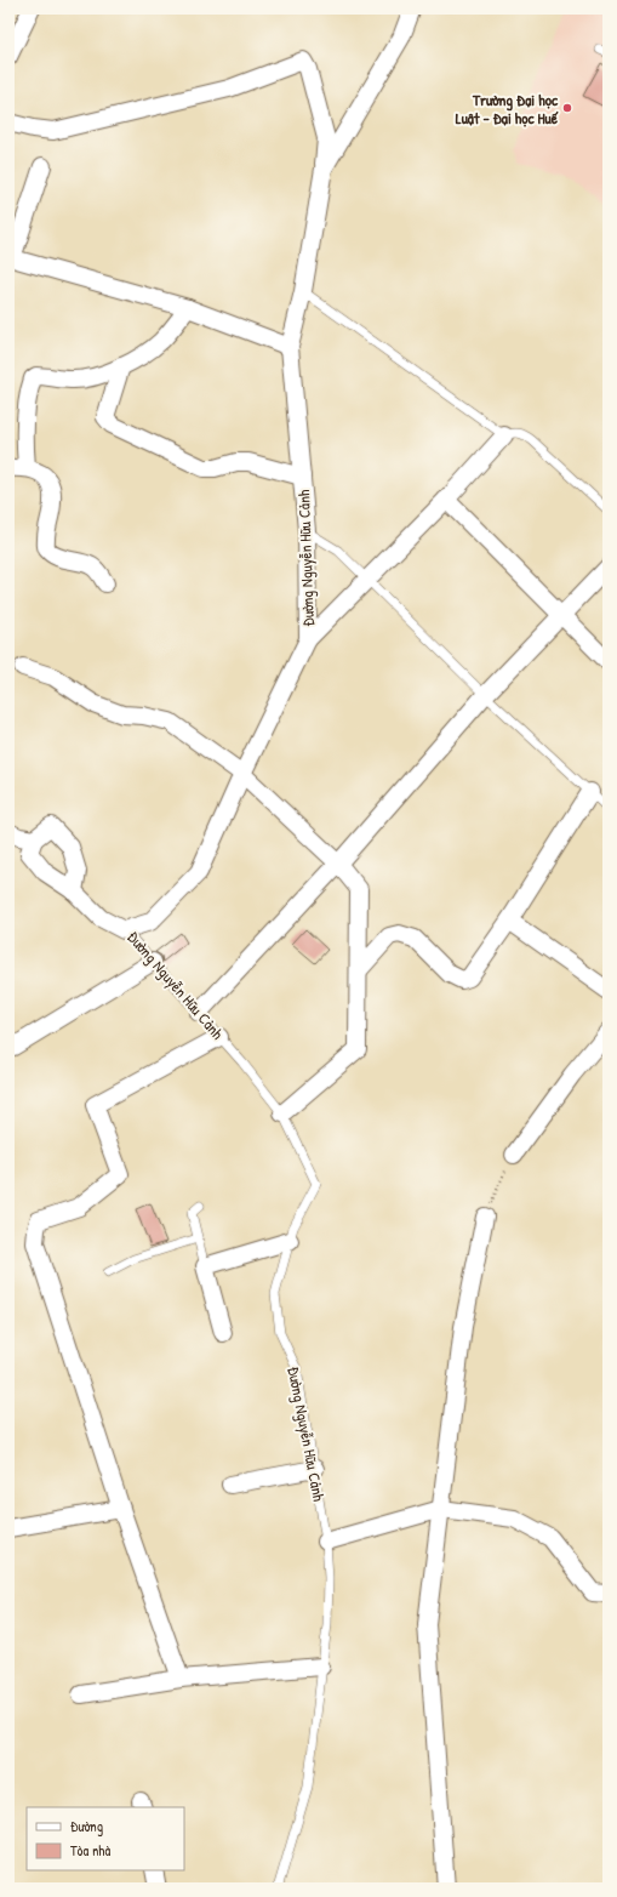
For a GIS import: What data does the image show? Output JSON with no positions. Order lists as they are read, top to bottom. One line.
{"streets":{"street":["Đường Nguyễn Hữu Cảnh"]},"places":["Trường Đại học Luật - Đại học Huế"],"legend":["Đường","Tòa nhà"]}
